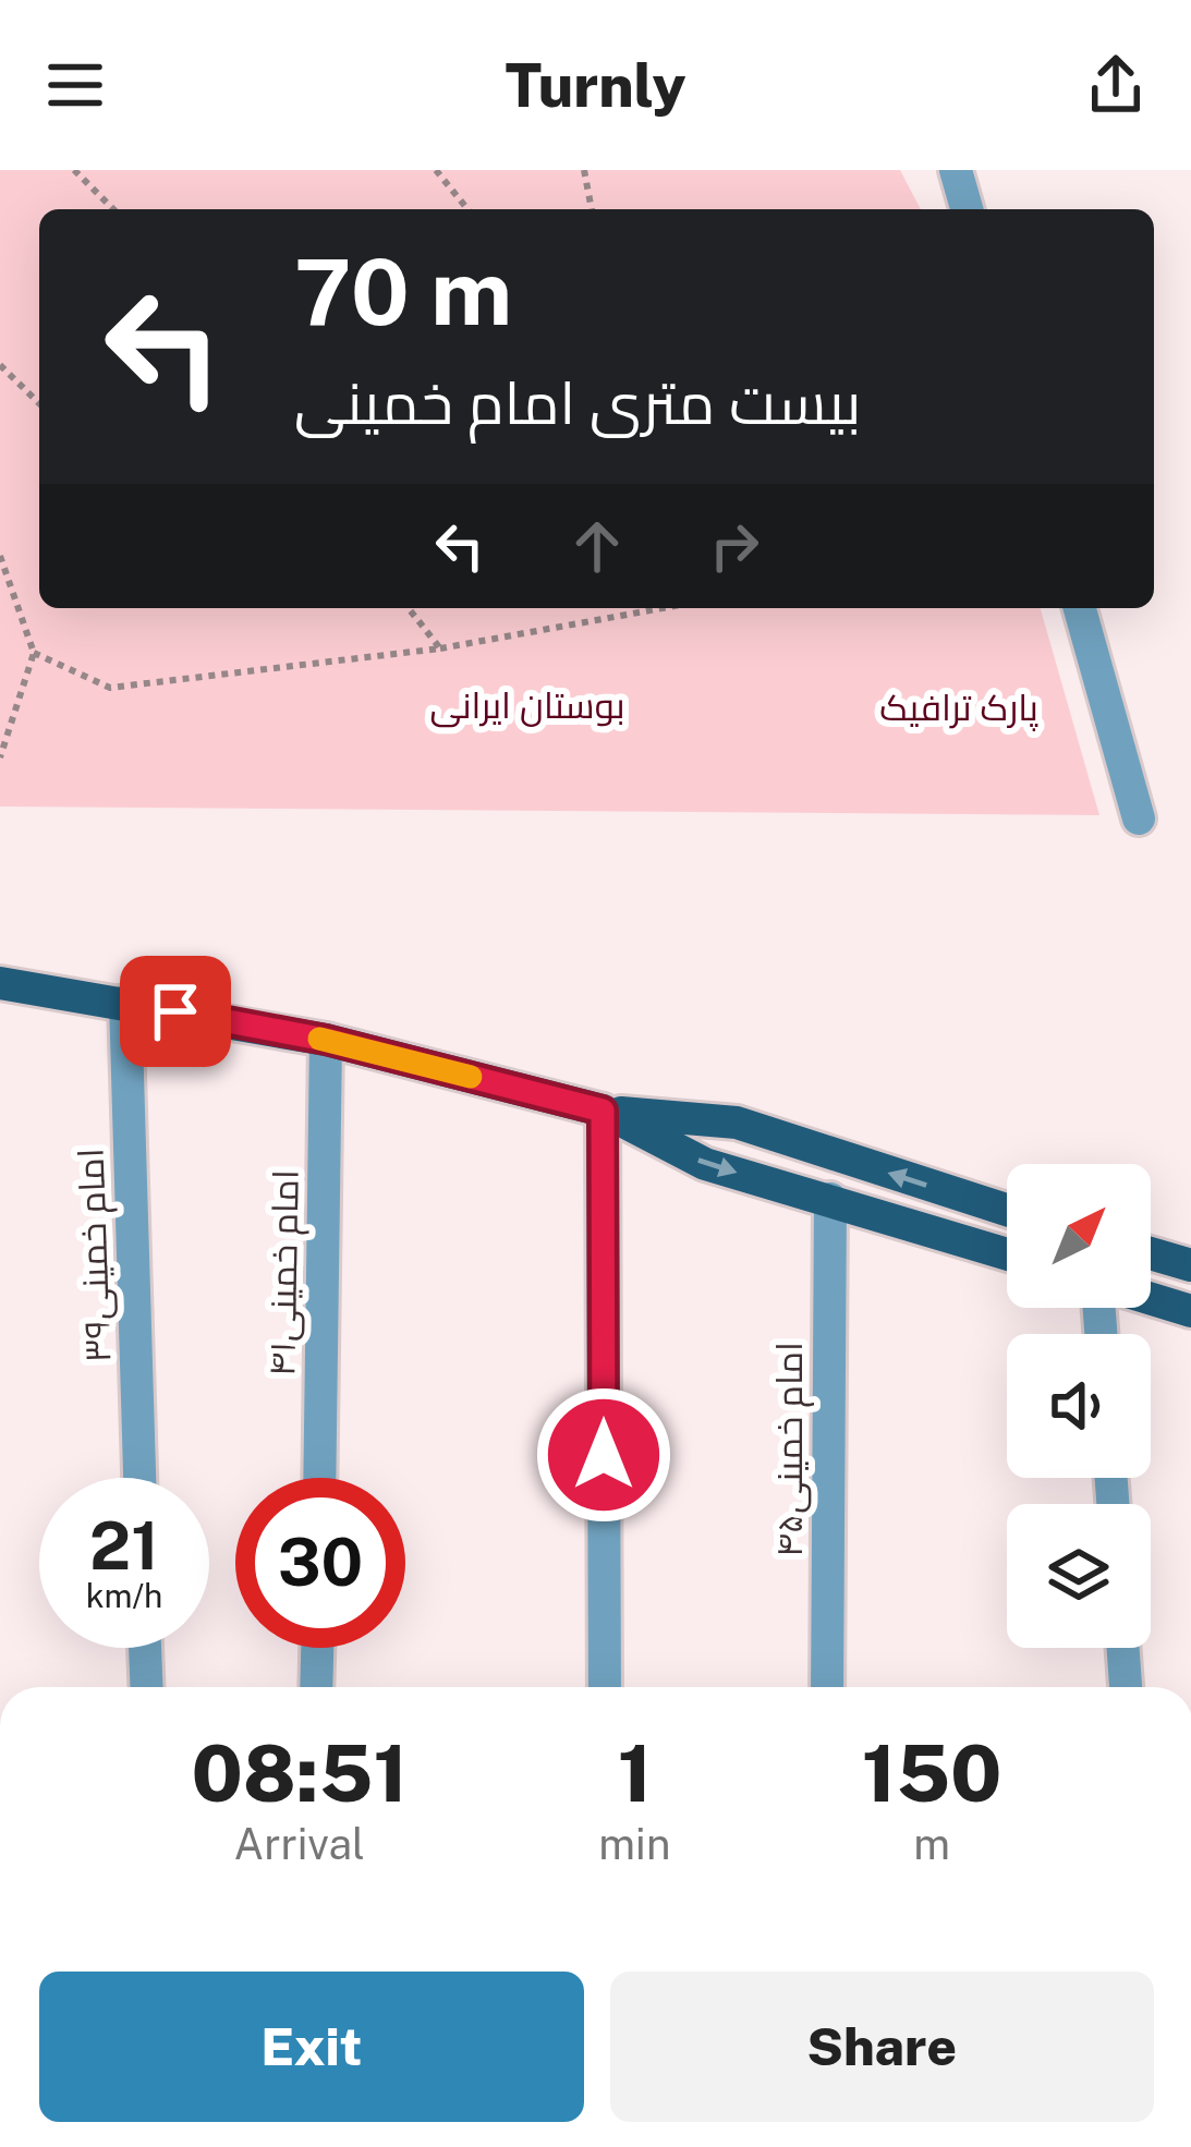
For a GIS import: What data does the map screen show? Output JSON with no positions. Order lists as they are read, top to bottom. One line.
{"streets":{"street":["امام خمینی۳۹","امام خمینی۴۱","امام خمینی۴۵"]},"parks":["بوستان ایرانی","پارک ترافیک"],"north":"top right","page":{"header":"Turnly","turn":["70 m","بیست متری امام خمینی"],"speed":"21 km/h","limit":"30","eta":["08:51","Arrival","1","min","150","m"],"buttons":["Exit","Share"]}}
